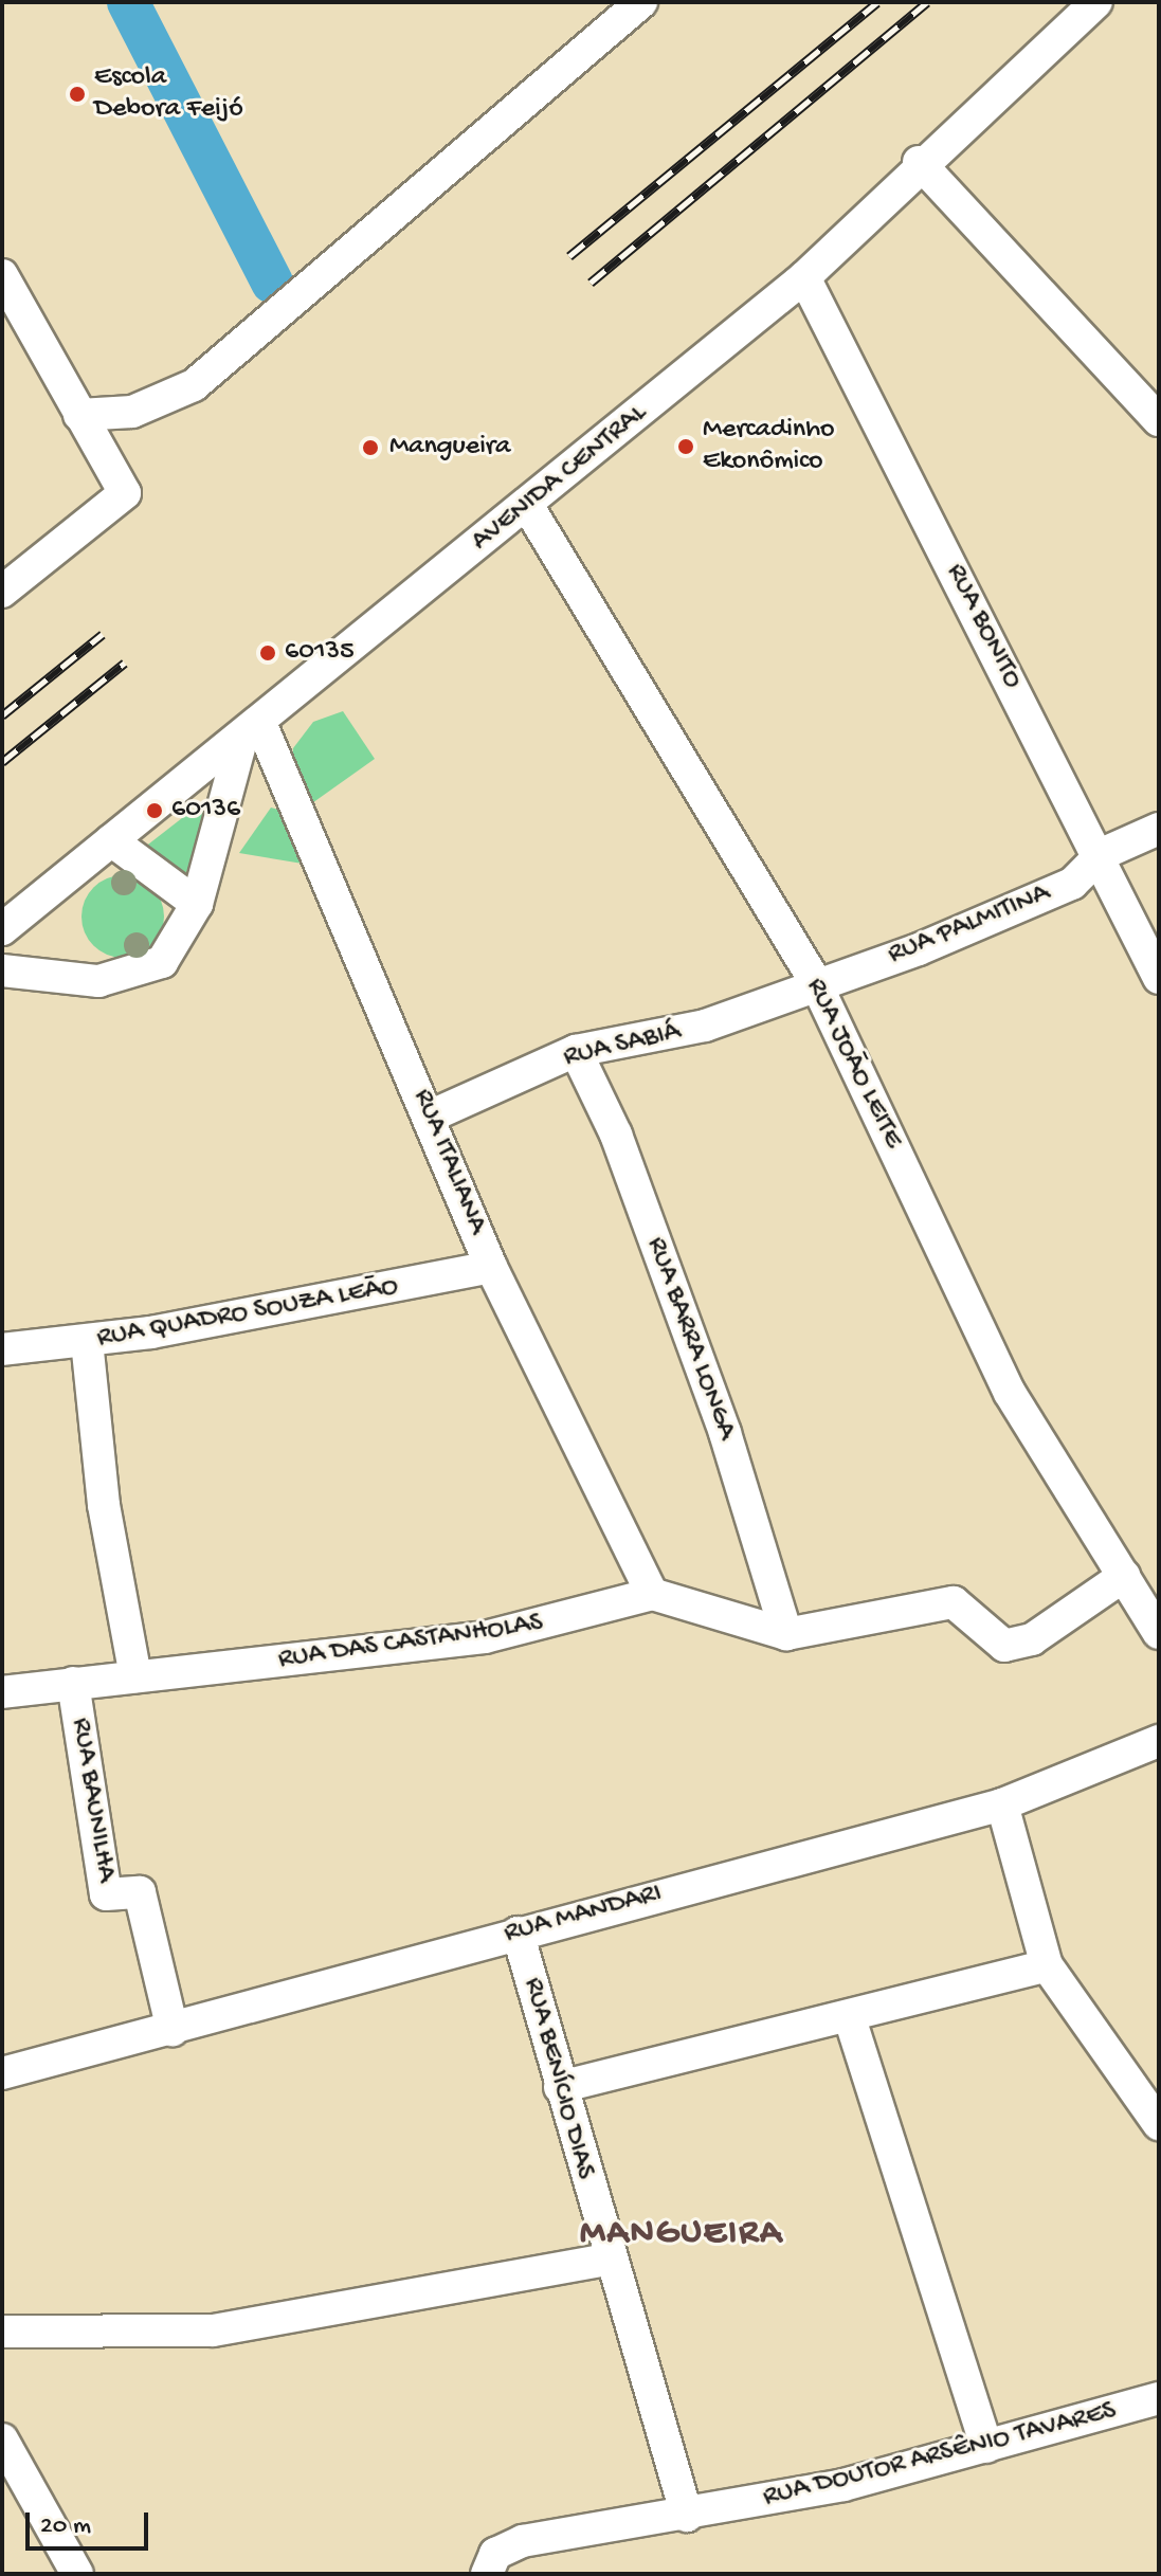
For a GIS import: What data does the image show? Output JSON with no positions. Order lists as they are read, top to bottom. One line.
{"streets":{"street":["AVENIDA CENTRAL","RUA BONITO","RUA PALMITINA","RUA SABIÁ","RUA JOÃO LEITE","RUA ITALIANA","RUA QUADRO SOUZA LEÃO","RUA BARRA LONGA","RUA DAS CASTANHOLAS","RUA BAUNILHA","RUA MANDARI","RUA BENÍCIO DIAS","RUA DOUTOR ARSÊNIO TAVARES"]},"crossings":[["AVENIDA CENTRAL","RUA BONITO"],["AVENIDA CENTRAL","RUA JOÃO LEITE"],["AVENIDA CENTRAL","RUA ITALIANA"],["RUA BONITO","RUA PALMITINA"],["RUA PALMITINA","RUA SABIÁ"],["RUA PALMITINA","RUA JOÃO LEITE"],["RUA SABIÁ","RUA JOÃO LEITE"],["RUA SABIÁ","RUA ITALIANA"],["RUA SABIÁ","RUA BARRA LONGA"],["RUA ITALIANA","RUA QUADRO SOUZA LEÃO"],["RUA ITALIANA","RUA DAS CASTANHOLAS"],["RUA DAS CASTANHOLAS","RUA BAUNILHA"],["RUA BAUNILHA","RUA MANDARI"],["RUA MANDARI","RUA BENÍCIO DIAS"],["RUA BENÍCIO DIAS","RUA DOUTOR ARSÊNIO TAVARES"]],"districts":["MANGUEIRA"],"places":["Escola Debora Feijó","Mercadinho Ekonômico","Mangueira","60135","60136"],"scale_bar":"20 m"}
